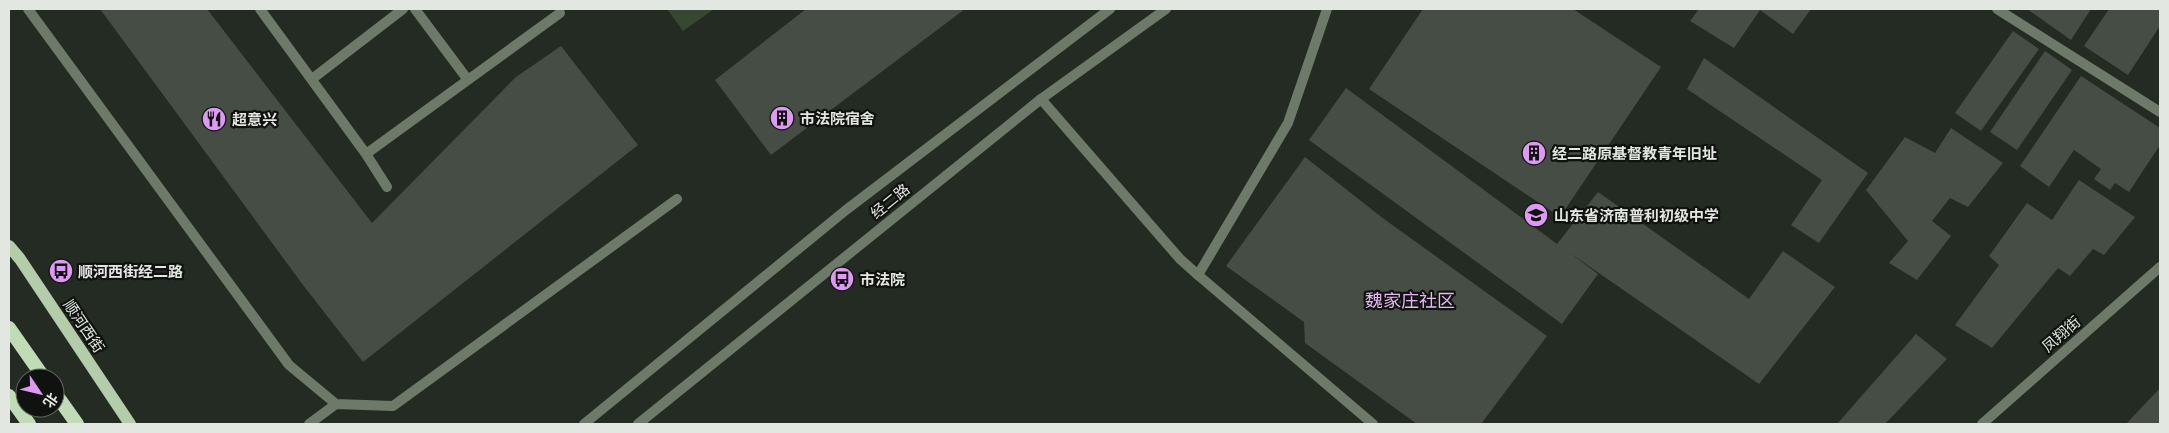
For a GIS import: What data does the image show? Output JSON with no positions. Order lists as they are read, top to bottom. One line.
{"streets":{"main road":["顺河西街"],"street":["经二路","凤翔街"]},"districts":["魏家庄社区"],"places":{"building":["市法院宿舍","经二路原基督教青年旧址"],"restaurant":["超意兴"],"school or university":["山东省济南普利初级中学"],"bus stop":["顺河西街经二路","市法院"]},"north":"bottom right"}
